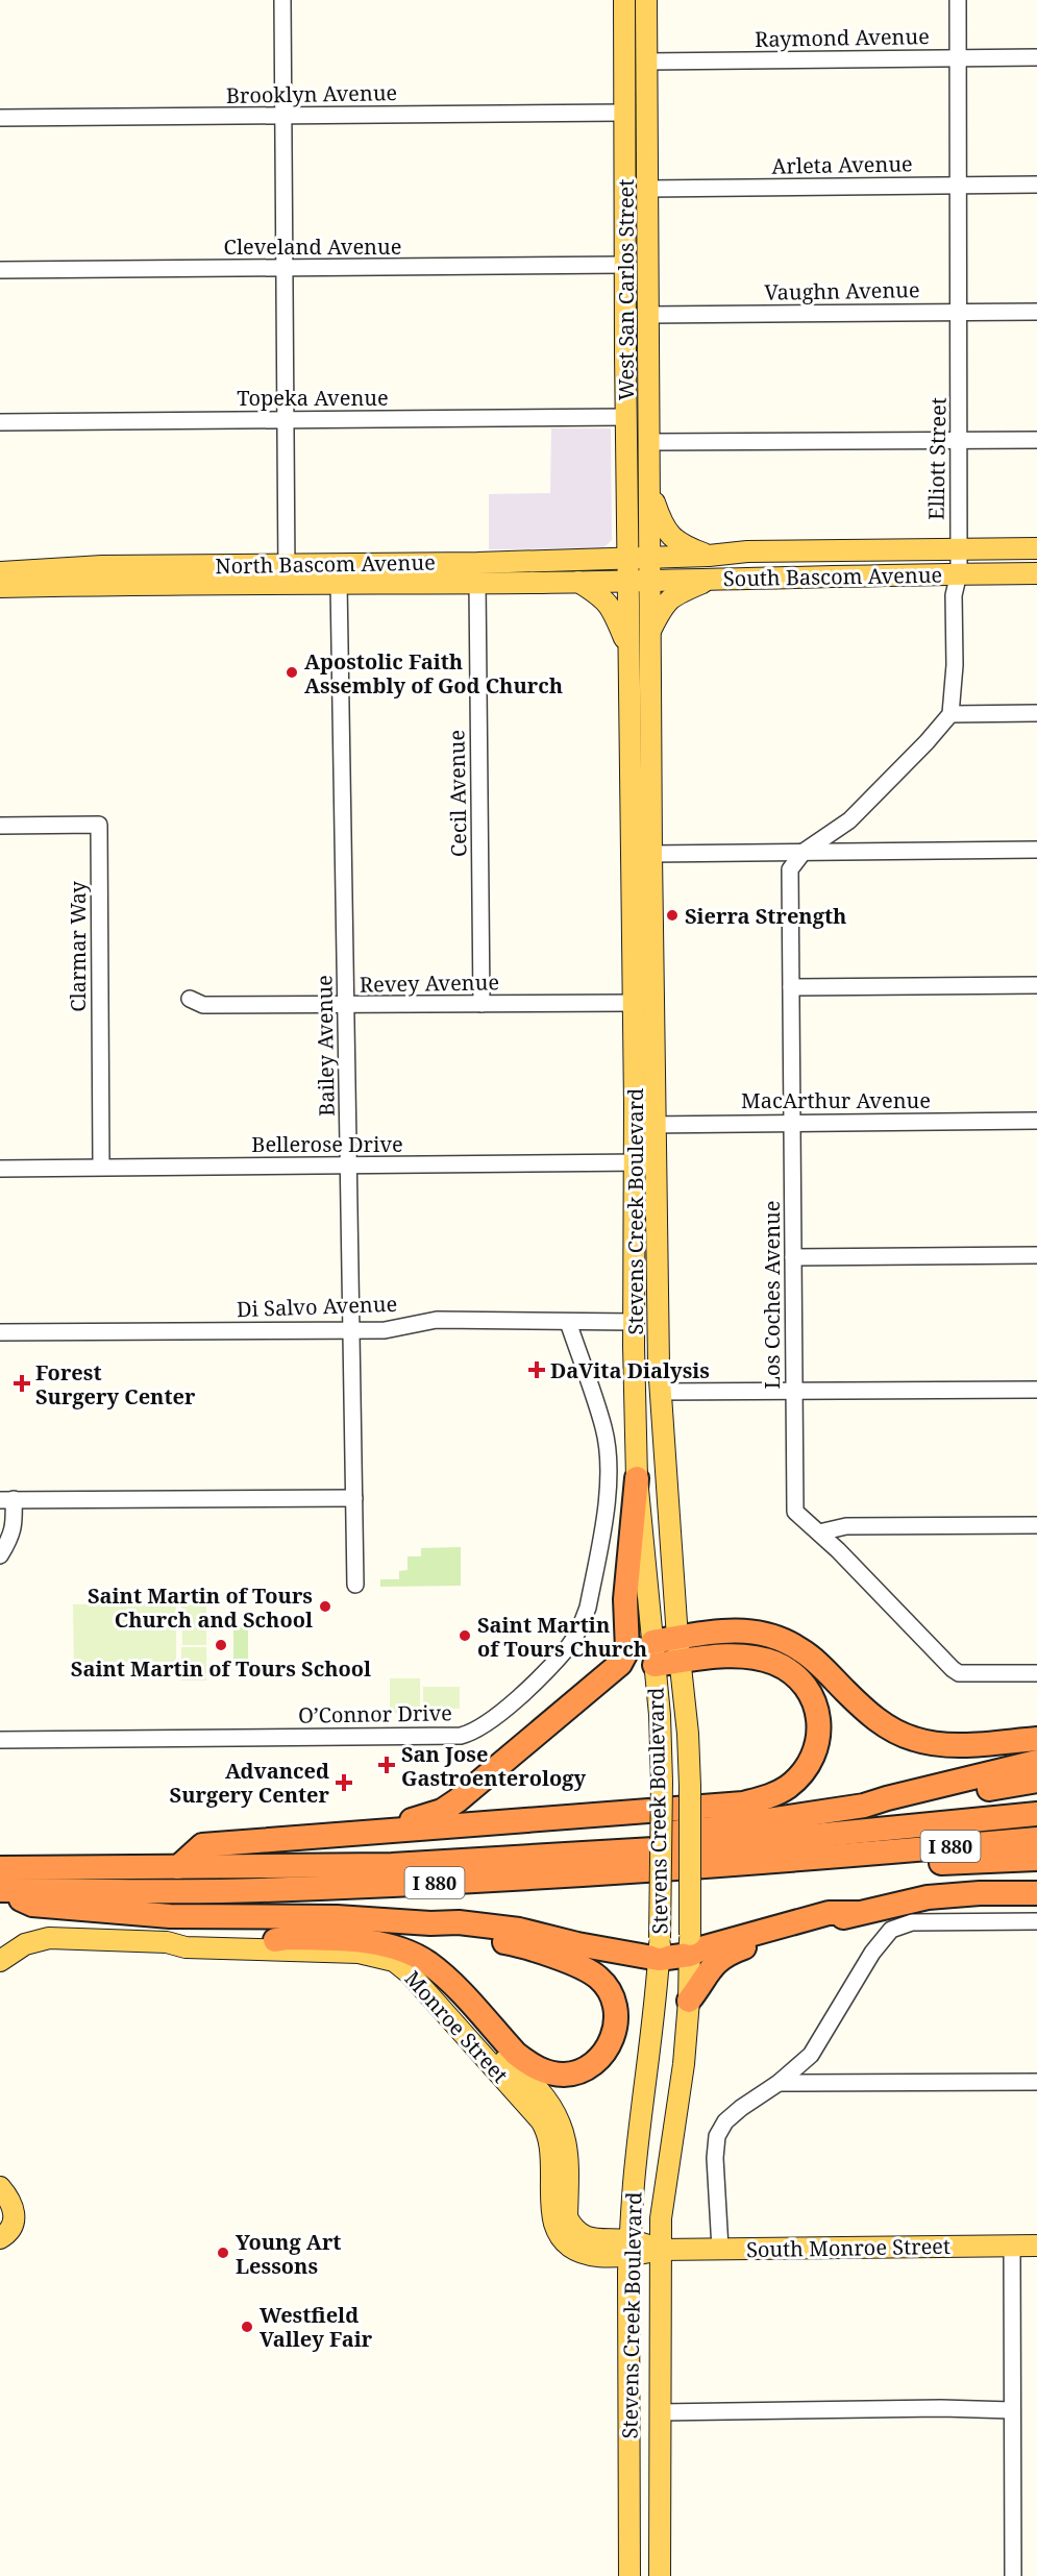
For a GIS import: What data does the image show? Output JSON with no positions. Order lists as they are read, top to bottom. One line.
{"streets":{"highway":["I 880"],"main road":["West San Carlos Street","North Bascom Avenue","South Bascom Avenue","Stevens Creek Boulevard","Monroe Street","South Monroe Street"],"street":["Raymond Avenue","Brooklyn Avenue","Arleta Avenue","Cleveland Avenue","Vaughn Avenue","Topeka Avenue","Elliott Street","Cecil Avenue","Clarmar Way","Revey Avenue","Bailey Avenue","MacArthur Avenue","Bellerose Drive","Los Coches Avenue","Di Salvo Avenue","O’Connor Drive"]},"crossings":[["Raymond Avenue","West San Carlos Street"],["Raymond Avenue","Elliott Street"],["Brooklyn Avenue","West San Carlos Street"],["Arleta Avenue","West San Carlos Street"],["Arleta Avenue","Elliott Street"],["Cleveland Avenue","West San Carlos Street"],["West San Carlos Street","Vaughn Avenue"],["West San Carlos Street","Topeka Avenue"],["West San Carlos Street","North Bascom Avenue"],["West San Carlos Street","South Bascom Avenue"],["West San Carlos Street","Stevens Creek Boulevard"],["Vaughn Avenue","Elliott Street"],["Elliott Street","South Bascom Avenue"],["North Bascom Avenue","South Bascom Avenue"],["North Bascom Avenue","Cecil Avenue"],["North Bascom Avenue","Bailey Avenue"],["North Bascom Avenue","Stevens Creek Boulevard"],["South Bascom Avenue","Stevens Creek Boulevard"],["Cecil Avenue","Revey Avenue"],["Clarmar Way","Bellerose Drive"],["Revey Avenue","Bailey Avenue"],["Revey Avenue","Stevens Creek Boulevard"],["Bailey Avenue","Bellerose Drive"],["Bailey Avenue","Di Salvo Avenue"],["MacArthur Avenue","Stevens Creek Boulevard"],["MacArthur Avenue","Los Coches Avenue"],["Bellerose Drive","Stevens Creek Boulevard"],["Stevens Creek Boulevard","Di Salvo Avenue"],["Stevens Creek Boulevard","Monroe Street"],["Stevens Creek Boulevard","South Monroe Street"],["Di Salvo Avenue","O’Connor Drive"],["Monroe Street","South Monroe Street"]],"places":{"other":["Apostolic Faith Assembly of God Church","Sierra Strength","Saint Martin of Tours Church and School","Saint Martin of Tours Church","Saint Martin of Tours School","Young Art Lessons","Westfield Valley Fair"],"health":["DaVita Dialysis","Forest Surgery Center","San Jose Gastroenterology","Advanced Surgery Center"]}}
